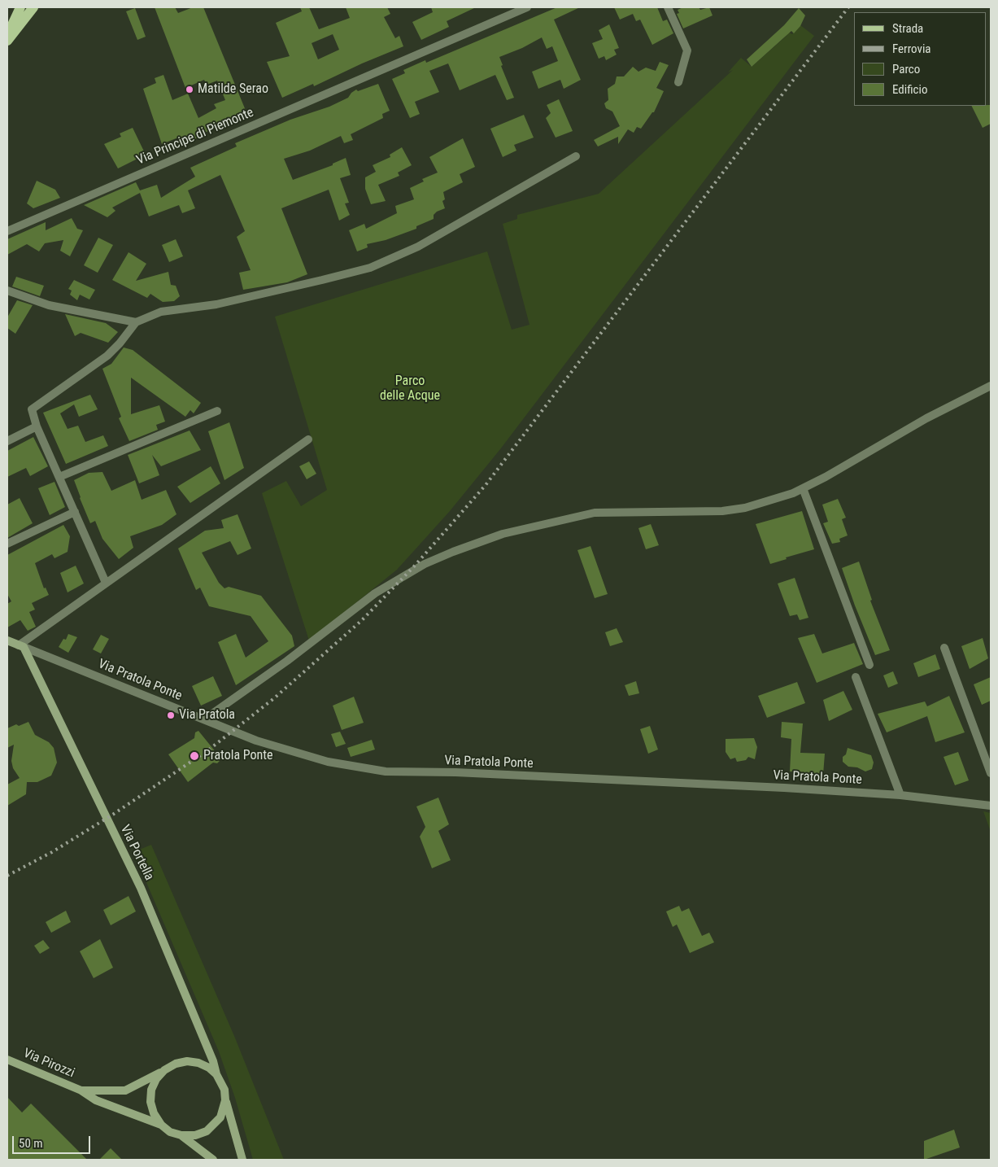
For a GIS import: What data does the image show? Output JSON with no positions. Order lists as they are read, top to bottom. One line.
{"streets":{"main road":["Via Pratola Ponte","Via Portella","Via Pirozzi"],"street":["Via Principe di Piemonte"]},"crossings":[["Via Pratola Ponte","Via Portella"]],"parks":["Parco delle Acque"],"places":["Matilde Serao","Via Pratola","Pratola Ponte"],"legend":["Strada","Ferrovia","Parco","Edificio"],"scale_bar":"50 m"}
